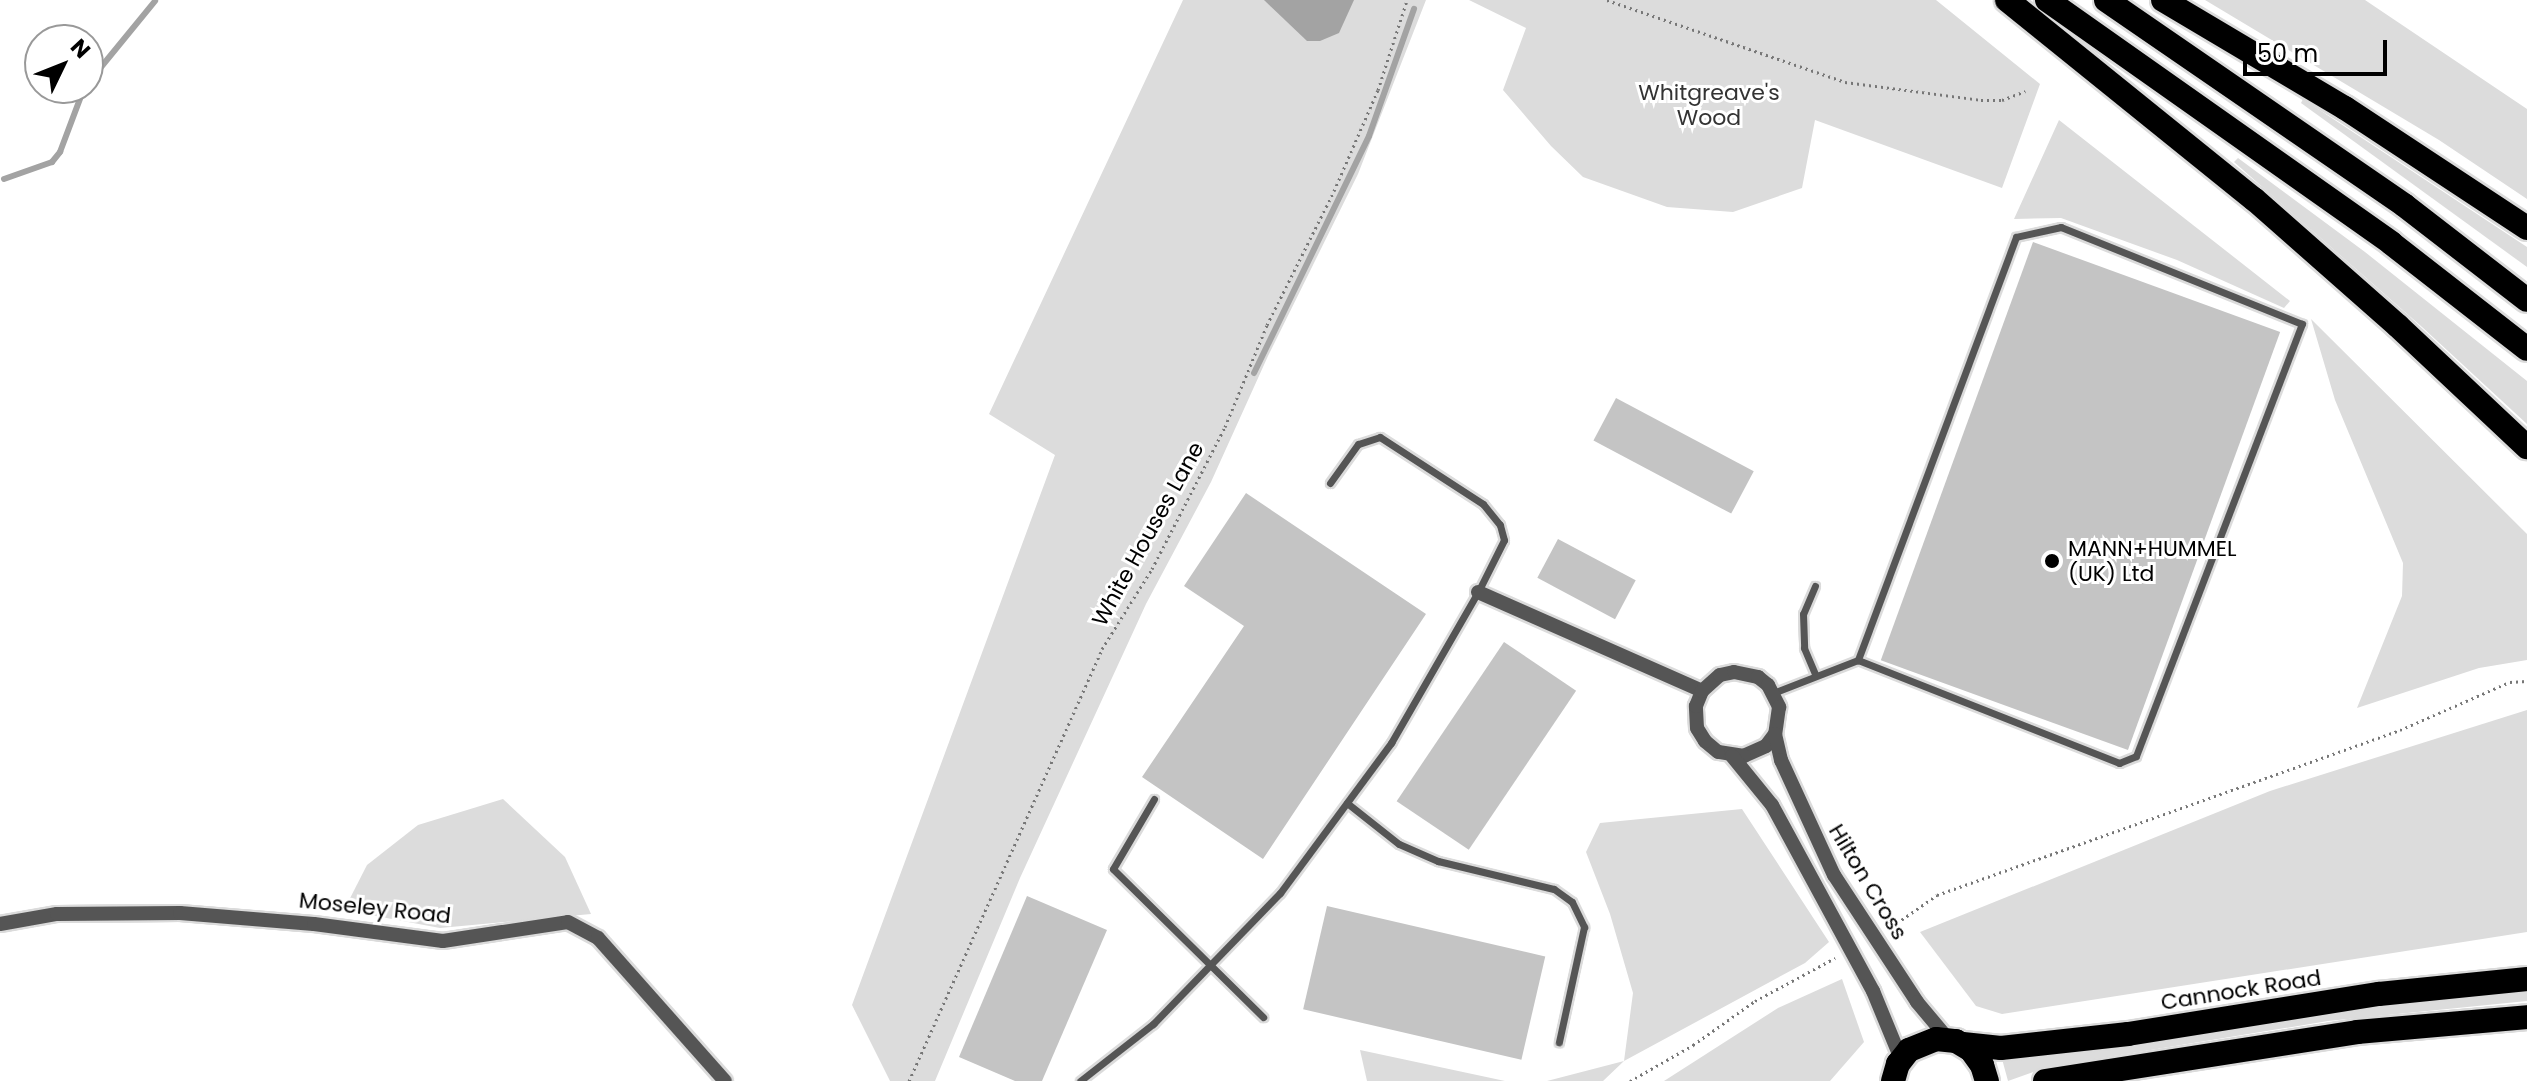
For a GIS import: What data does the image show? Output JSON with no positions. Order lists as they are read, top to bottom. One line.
{"streets":{"highway":["Cannock Road"],"street":["Hilton Cross","Moseley Road"],"path":["White Houses Lane"]},"crossings":[["Hilton Cross","Cannock Road"]],"parks":["Whitgreave's Wood"],"places":["MANN+HUMMEL (UK) Ltd"],"scale_bar":"50 m","north":"top right"}
